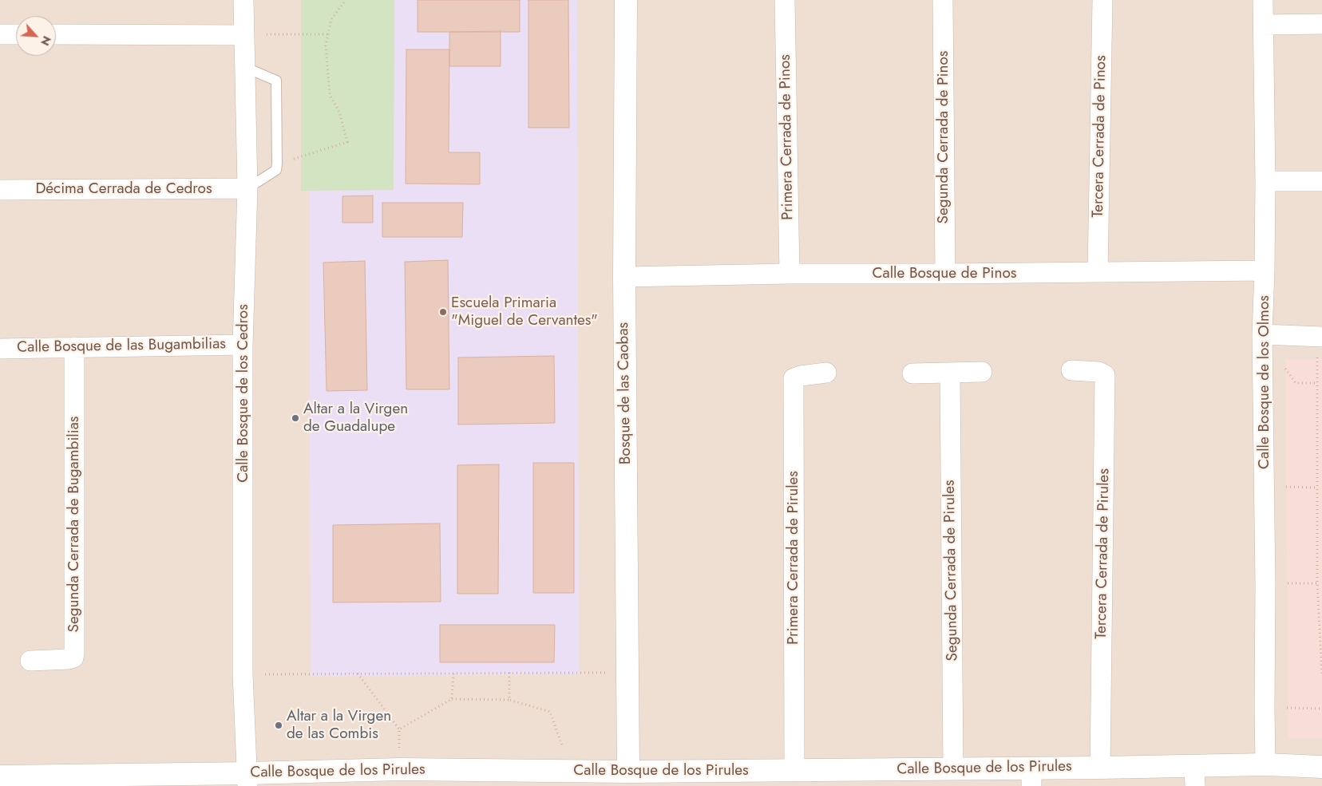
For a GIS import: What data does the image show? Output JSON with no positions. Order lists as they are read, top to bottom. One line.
{"streets":{"street":["Tercera Cerrada de Pinos","Primera Cerrada de Pinos","Segunda Cerrada de Pinos","Décima Cerrada de Cedros","Calle Bosque de Pinos","Calle Bosque de las Bugambilias","Calle Bosque de los Olmos","Calle Bosque de los Cedros","Bosque de las Caobas","Segunda Cerrada de Bugambilias","Tercera Cerrada de Pirules","Primera Cerrada de Pirules","Segunda Cerrada de Pirules","Calle Bosque de los Pirules"]},"crossings":[["Tercera Cerrada de Pinos","Calle Bosque de Pinos"],["Primera Cerrada de Pinos","Calle Bosque de Pinos"],["Segunda Cerrada de Pinos","Calle Bosque de Pinos"],["Décima Cerrada de Cedros","Calle Bosque de los Cedros"],["Calle Bosque de Pinos","Calle Bosque de los Olmos"],["Calle Bosque de Pinos","Bosque de las Caobas"],["Calle Bosque de las Bugambilias","Calle Bosque de los Cedros"],["Calle Bosque de las Bugambilias","Segunda Cerrada de Bugambilias"],["Calle Bosque de los Olmos","Calle Bosque de los Pirules"],["Calle Bosque de los Cedros","Calle Bosque de los Pirules"],["Bosque de las Caobas","Calle Bosque de los Pirules"],["Tercera Cerrada de Pirules","Calle Bosque de los Pirules"],["Primera Cerrada de Pirules","Calle Bosque de los Pirules"],["Segunda Cerrada de Pirules","Calle Bosque de los Pirules"]],"places":["Escuela Primaria \"Miguel de Cervantes\"","Altar a la Virgen de Guadalupe","Altar a la Virgen de las Combis"],"north":"bottom right"}
